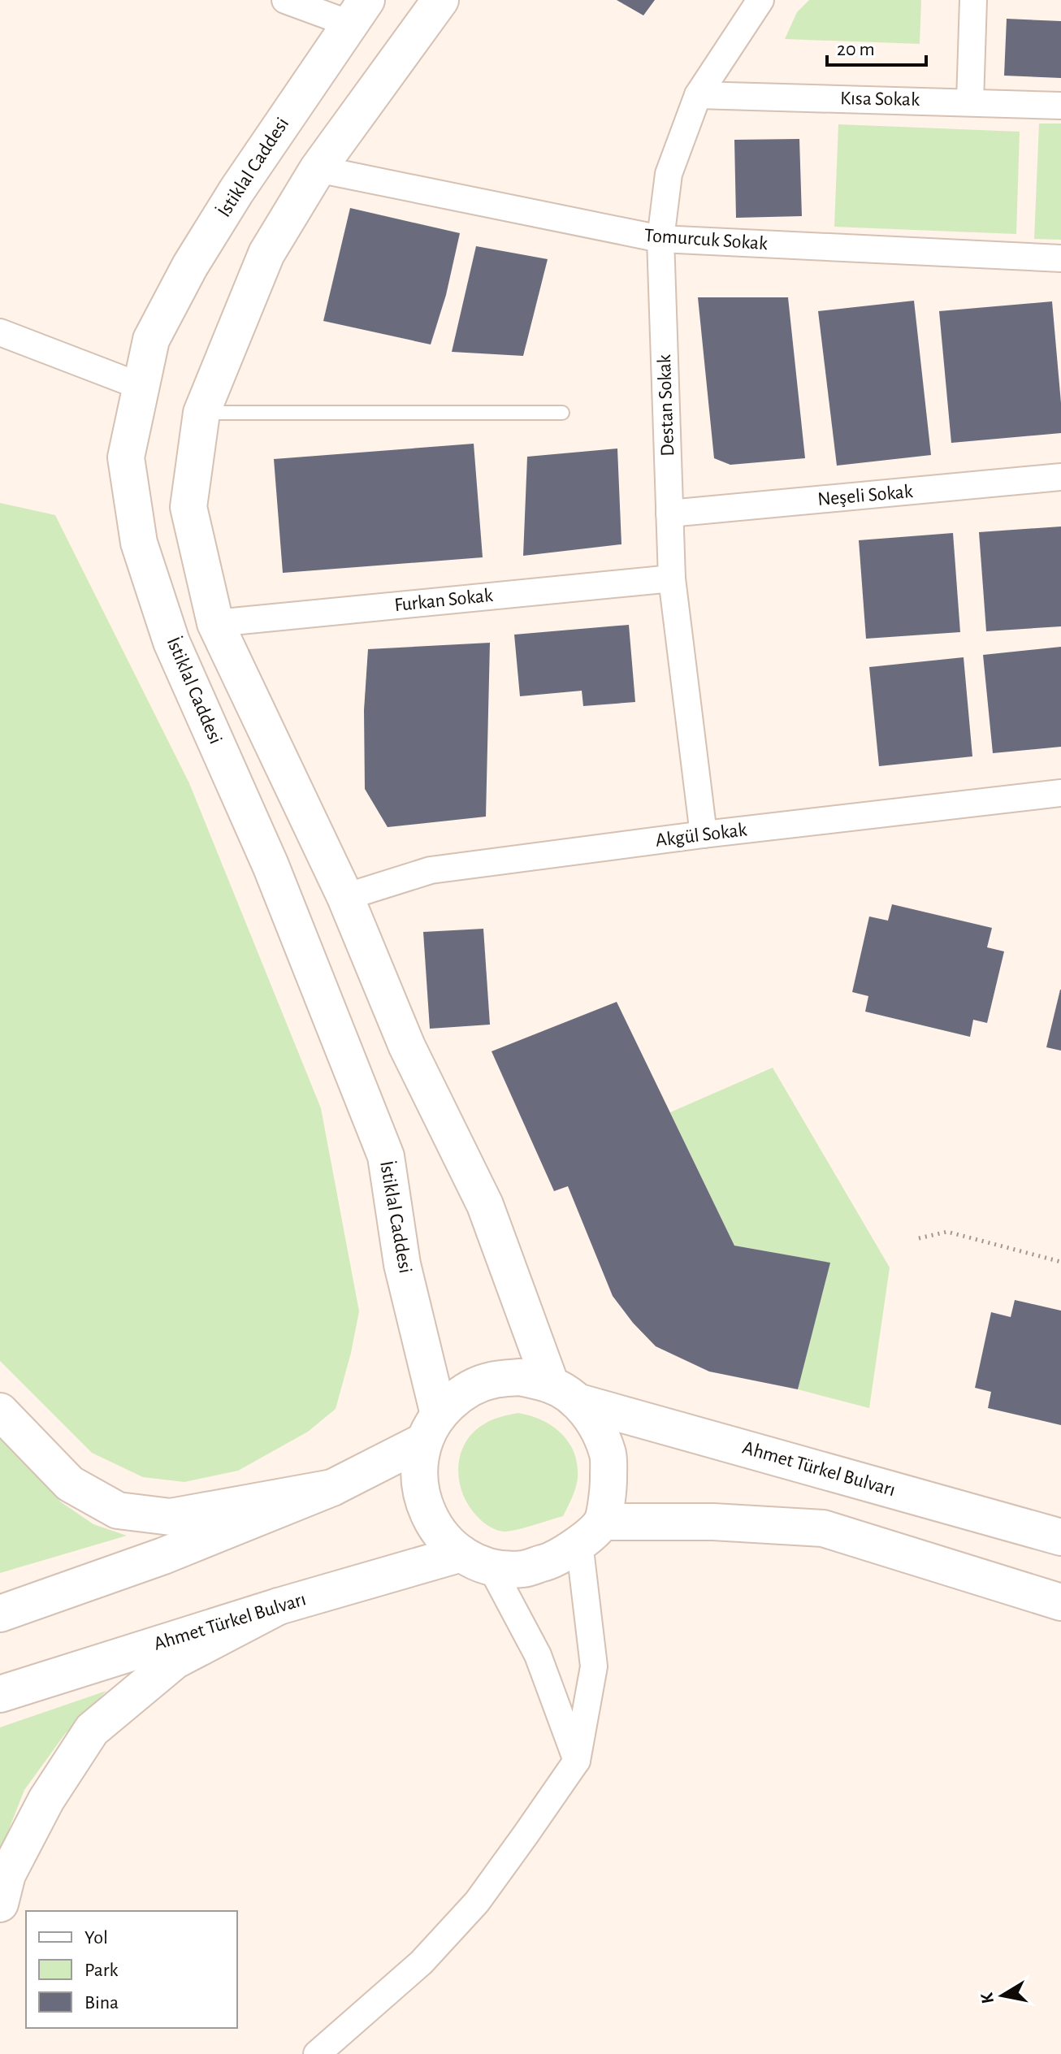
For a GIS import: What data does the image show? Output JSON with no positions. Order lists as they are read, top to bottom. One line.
{"streets":{"main road":["İstiklal Caddesi","Ahmet Türkel Bulvarı"],"street":["Kısa Sokak","Tomurcuk Sokak","Destan Sokak","Neşeli Sokak","Furkan Sokak","Akgül Sokak"]},"crossings":[["Kısa Sokak","Destan Sokak"],["İstiklal Caddesi","Ahmet Türkel Bulvarı"],["Tomurcuk Sokak","Destan Sokak"],["Destan Sokak","Neşeli Sokak"],["Destan Sokak","Furkan Sokak"],["Destan Sokak","Akgül Sokak"]],"legend":["Yol","Park","Bina"],"scale_bar":"20 m","north":"left"}
